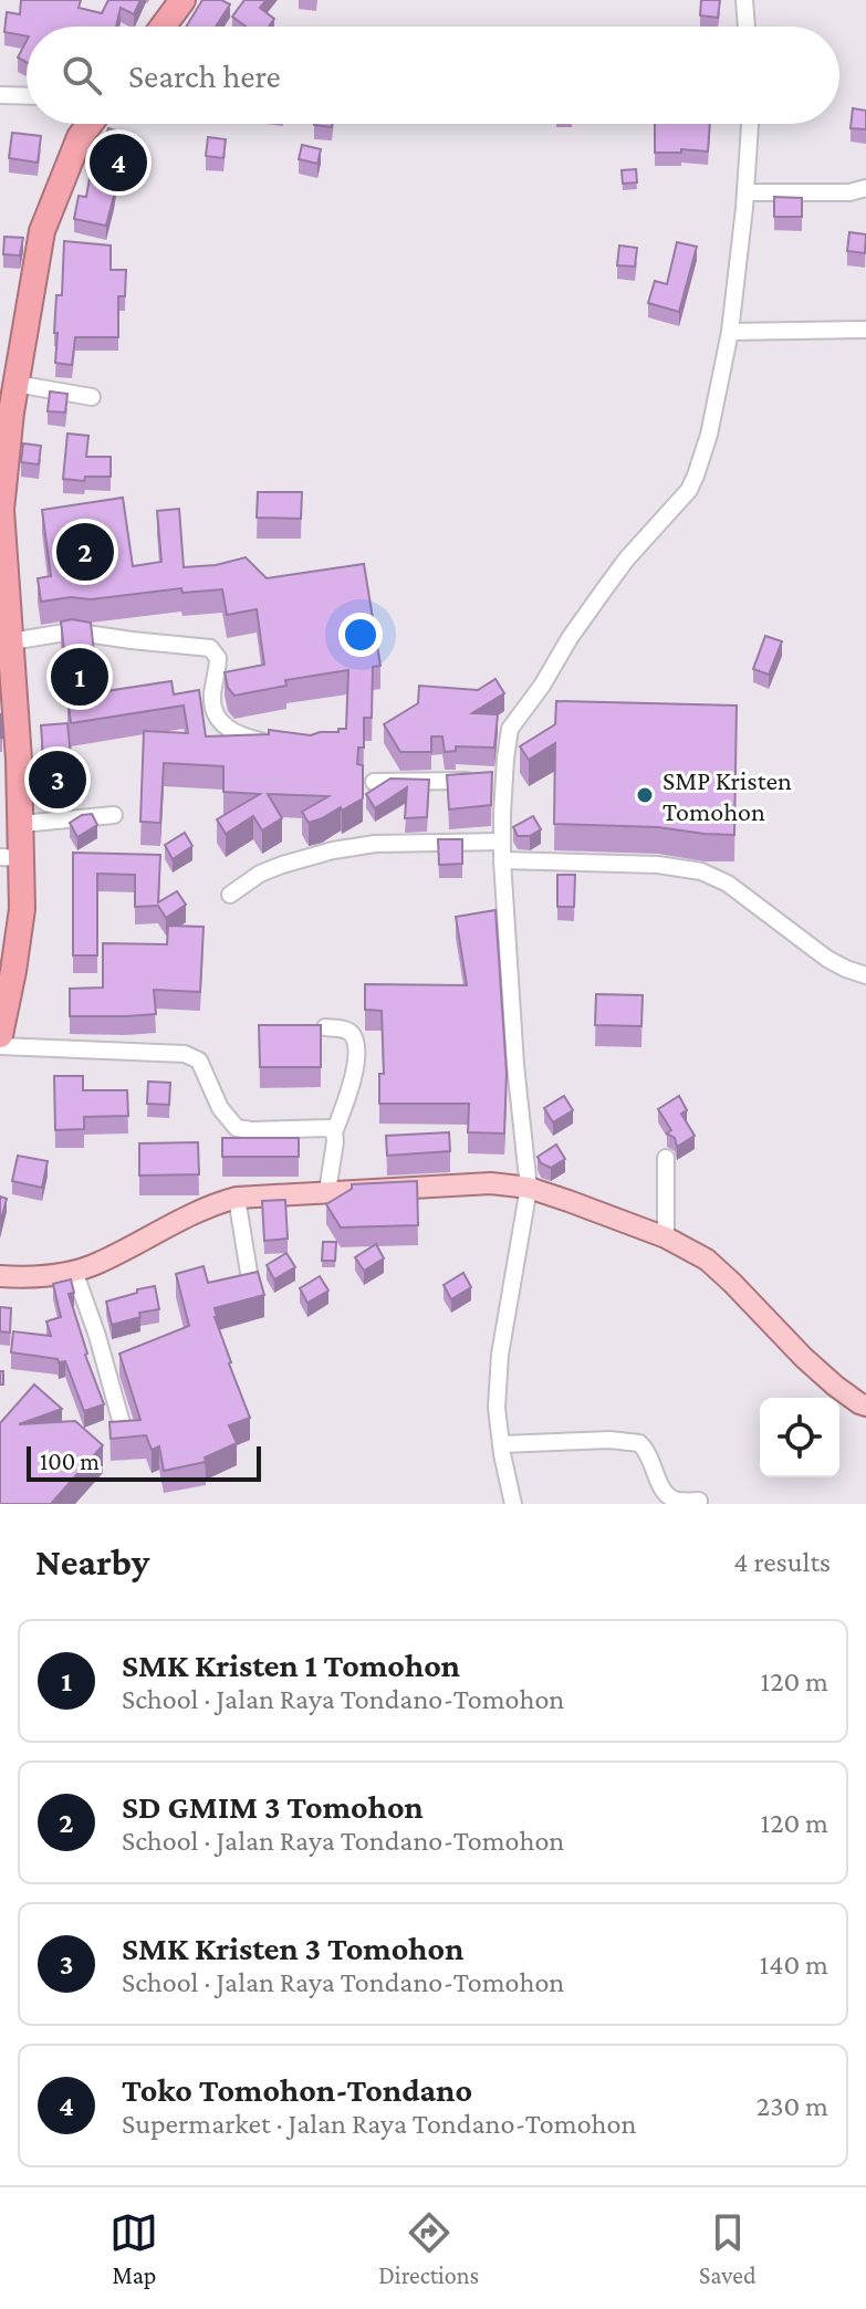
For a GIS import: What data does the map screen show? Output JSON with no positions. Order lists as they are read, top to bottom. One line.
{"places":["SMP Kristen Tomohon"],"scale_bar":"100 m","page":{"search":"Search here","pins":["4","2","1","3"],"scale":"100 m","heading":["Nearby","4 results"],"list":[{"mark":"1","name":"SMK Kristen 1 Tomohon","note":"School · Jalan Raya Tondano-Tomohon","value":"120 m"},{"mark":"2","name":"SD GMIM 3 Tomohon","note":"School · Jalan Raya Tondano-Tomohon","value":"120 m"},{"mark":"3","name":"SMK Kristen 3 Tomohon","note":"School · Jalan Raya Tondano-Tomohon","value":"140 m"},{"mark":"4","name":"Toko Tomohon-Tondano","note":"Supermarket · Jalan Raya Tondano-Tomohon","value":"230 m"}],"nav":["Map","Directions","Saved"]}}
